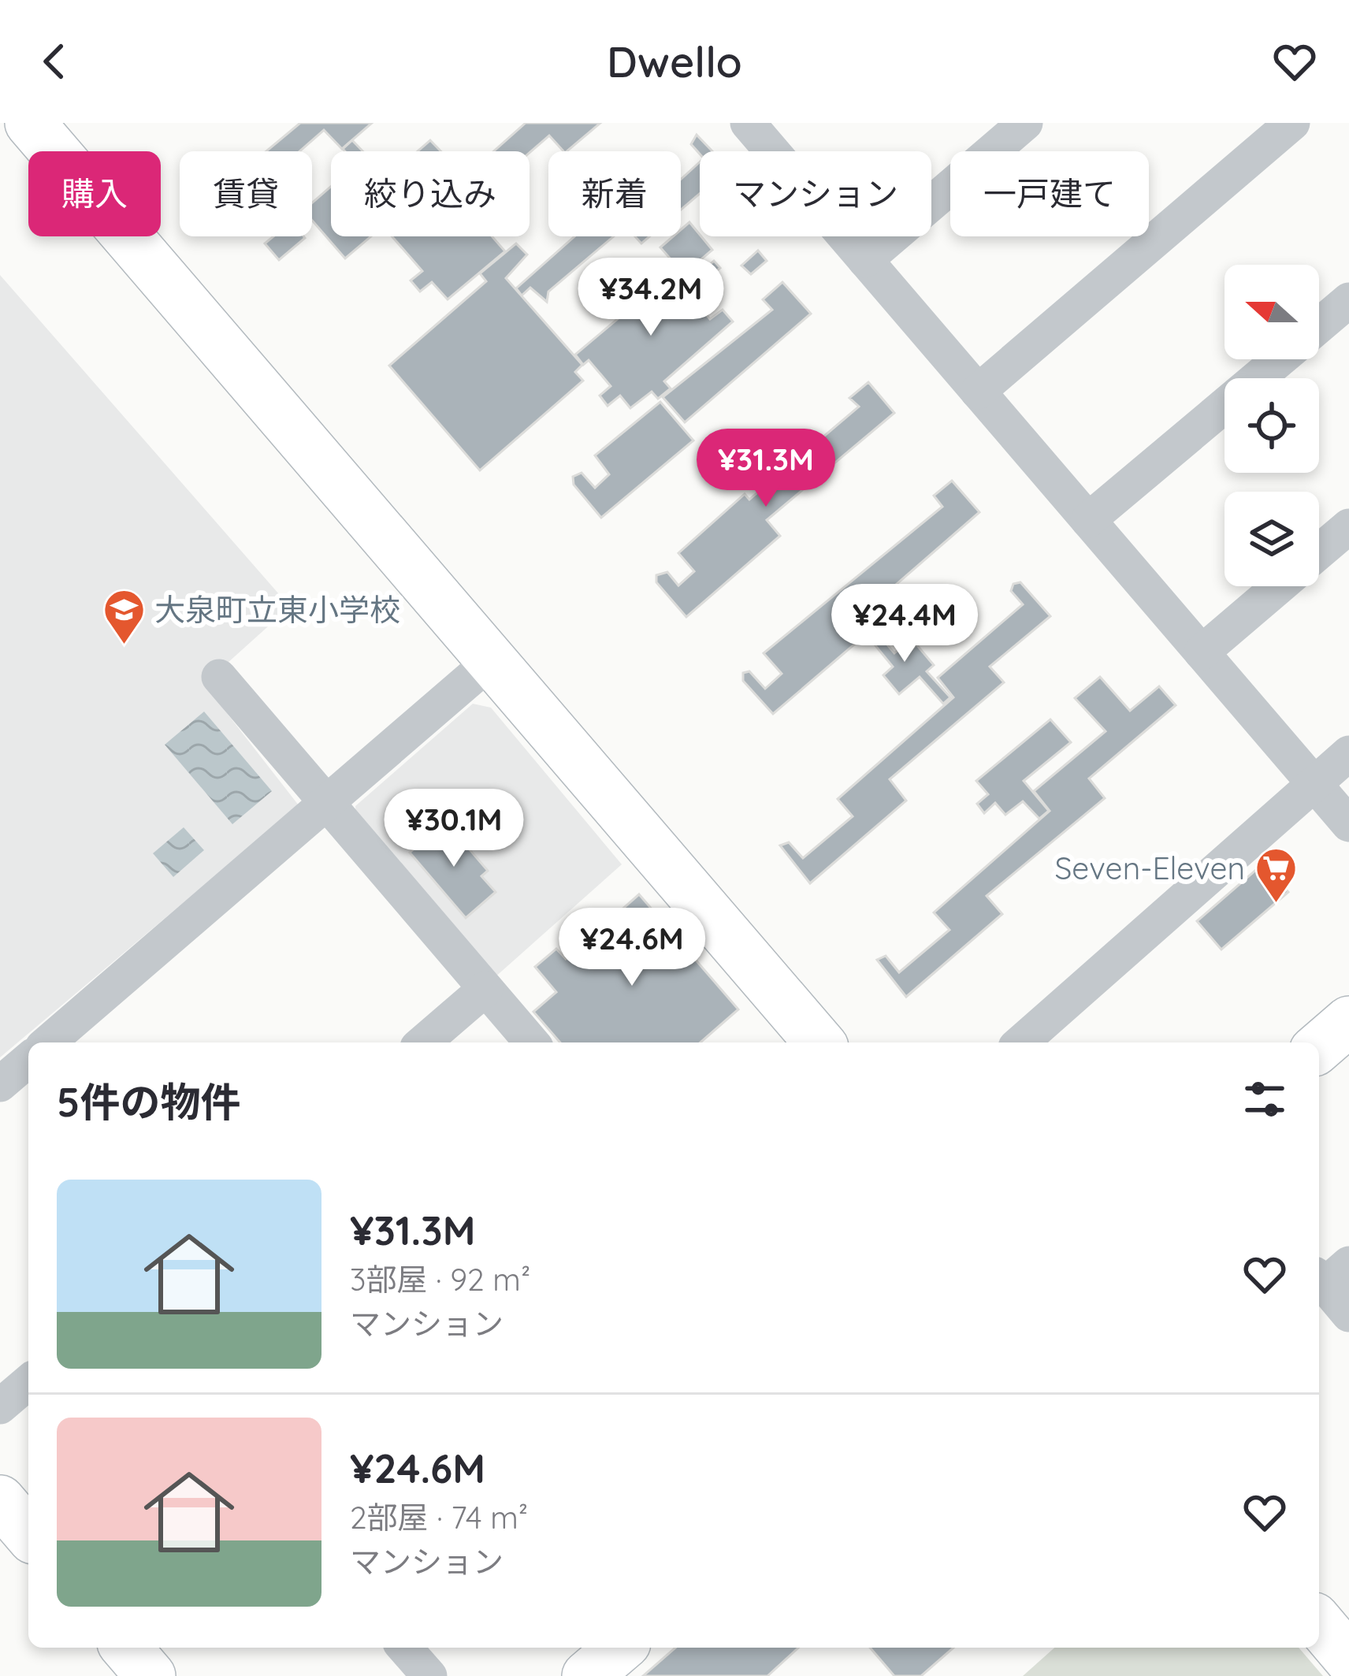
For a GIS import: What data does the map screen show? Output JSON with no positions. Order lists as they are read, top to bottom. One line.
{"places":{"school or university":["大泉町立東小学校"],"supermarket":["Seven-Eleven"]},"north":"left","page":{"header":"Dwello","chip":["購入","賃貸","絞り込み","新着","マンション","一戸建て"],"price":["¥34.2M","¥31.3M","¥24.4M","¥30.1M","¥24.6M"],"heading":"5件の物件","list":[{"name":"¥31.3M","note":"3部屋 · 92 m² · マンション"},{"name":"¥24.6M","note":"2部屋 · 74 m² · マンション"}]}}
